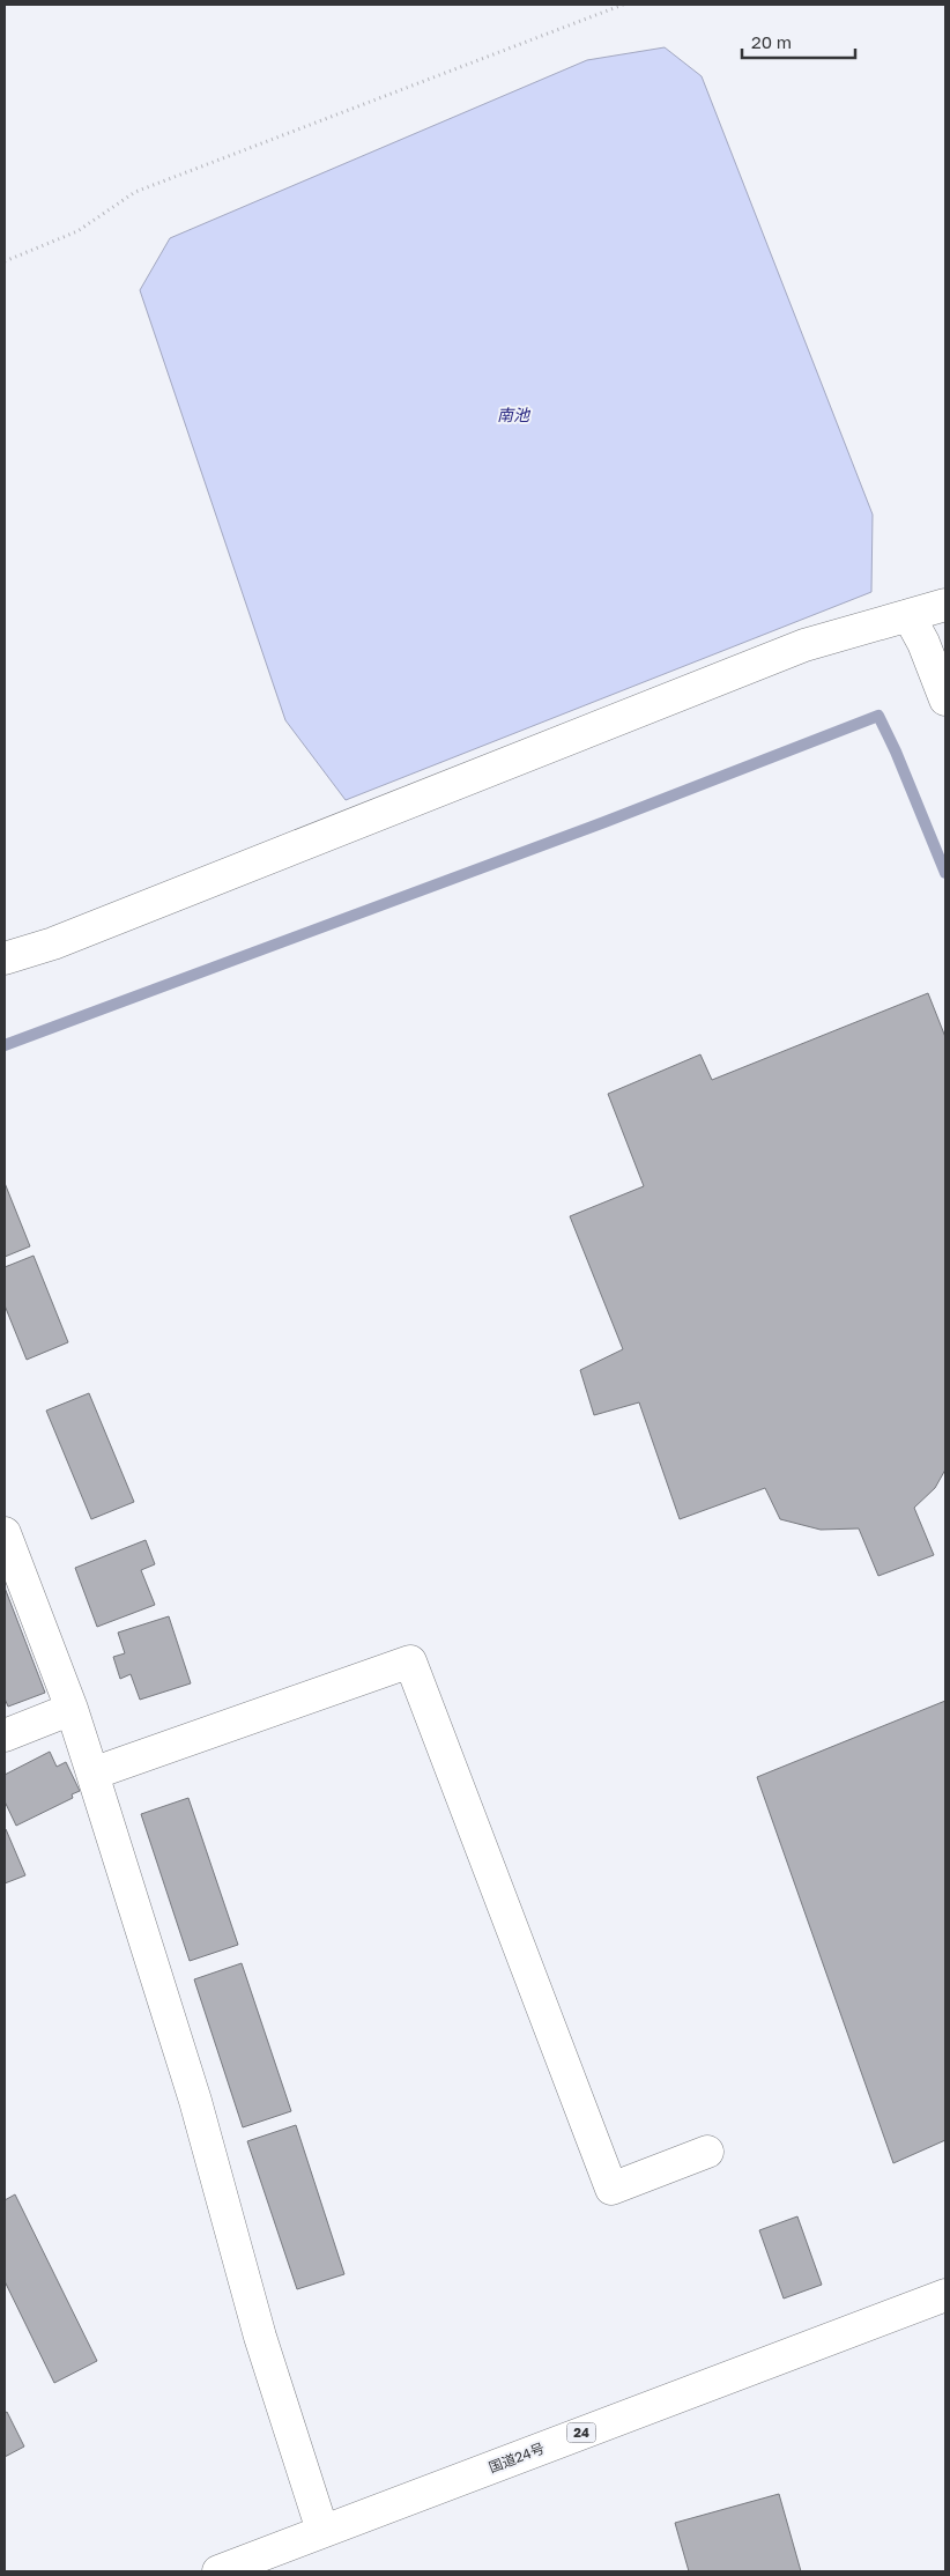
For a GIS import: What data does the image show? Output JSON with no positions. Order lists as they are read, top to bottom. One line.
{"streets":{"main road":["24","国道24号"]},"water":["南池"],"scale_bar":"20 m"}
